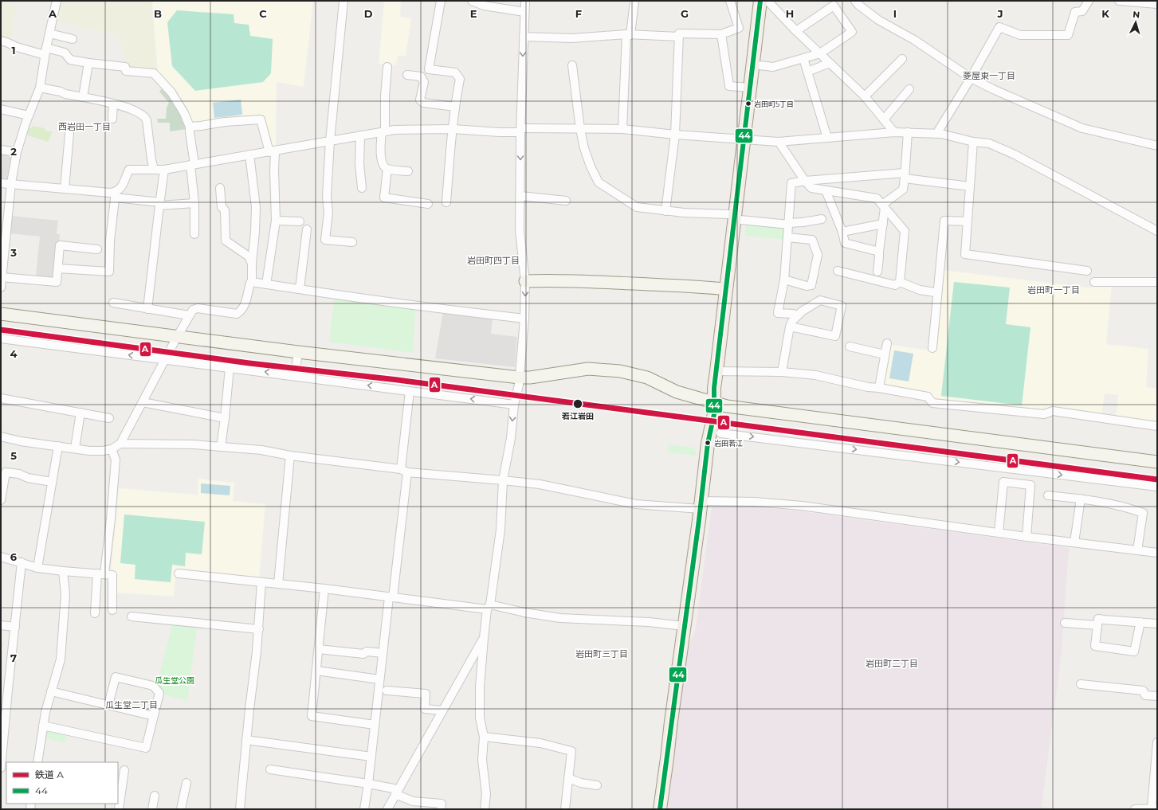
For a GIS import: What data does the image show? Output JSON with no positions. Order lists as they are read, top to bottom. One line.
{"districts":["菱屋東一丁目","西岩田一丁目","岩田町四丁目","岩田町一丁目","岩田町三丁目","岩田町二丁目","瓜生堂二丁目"],"parks":["瓜生堂公園"],"places":["岩田町5丁目","若江岩田","岩田若江"],"lines":["transit line 44","rail line A"],"legend":["鉄道 A","44"],"north":"top","grid":{"columns":["A","B","C","D","E","F","G","H","I","J","K"],"rows":["1","2","3","4","5","6","7"]}}
